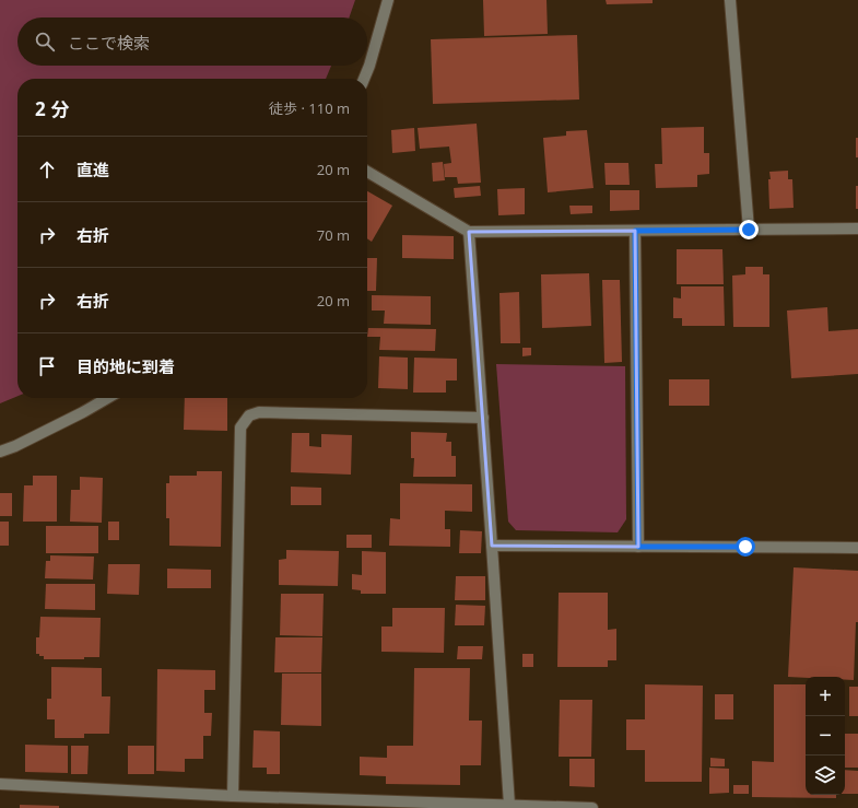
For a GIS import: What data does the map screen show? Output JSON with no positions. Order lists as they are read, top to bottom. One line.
{"page":{"search":"ここで検索","heading":["2 分","徒歩 · 110 m"],"list":[["直進","20 m"],["右折","70 m"],["右折","20 m"],"目的地に到着"],"map_buttons":["+","−"]}}
